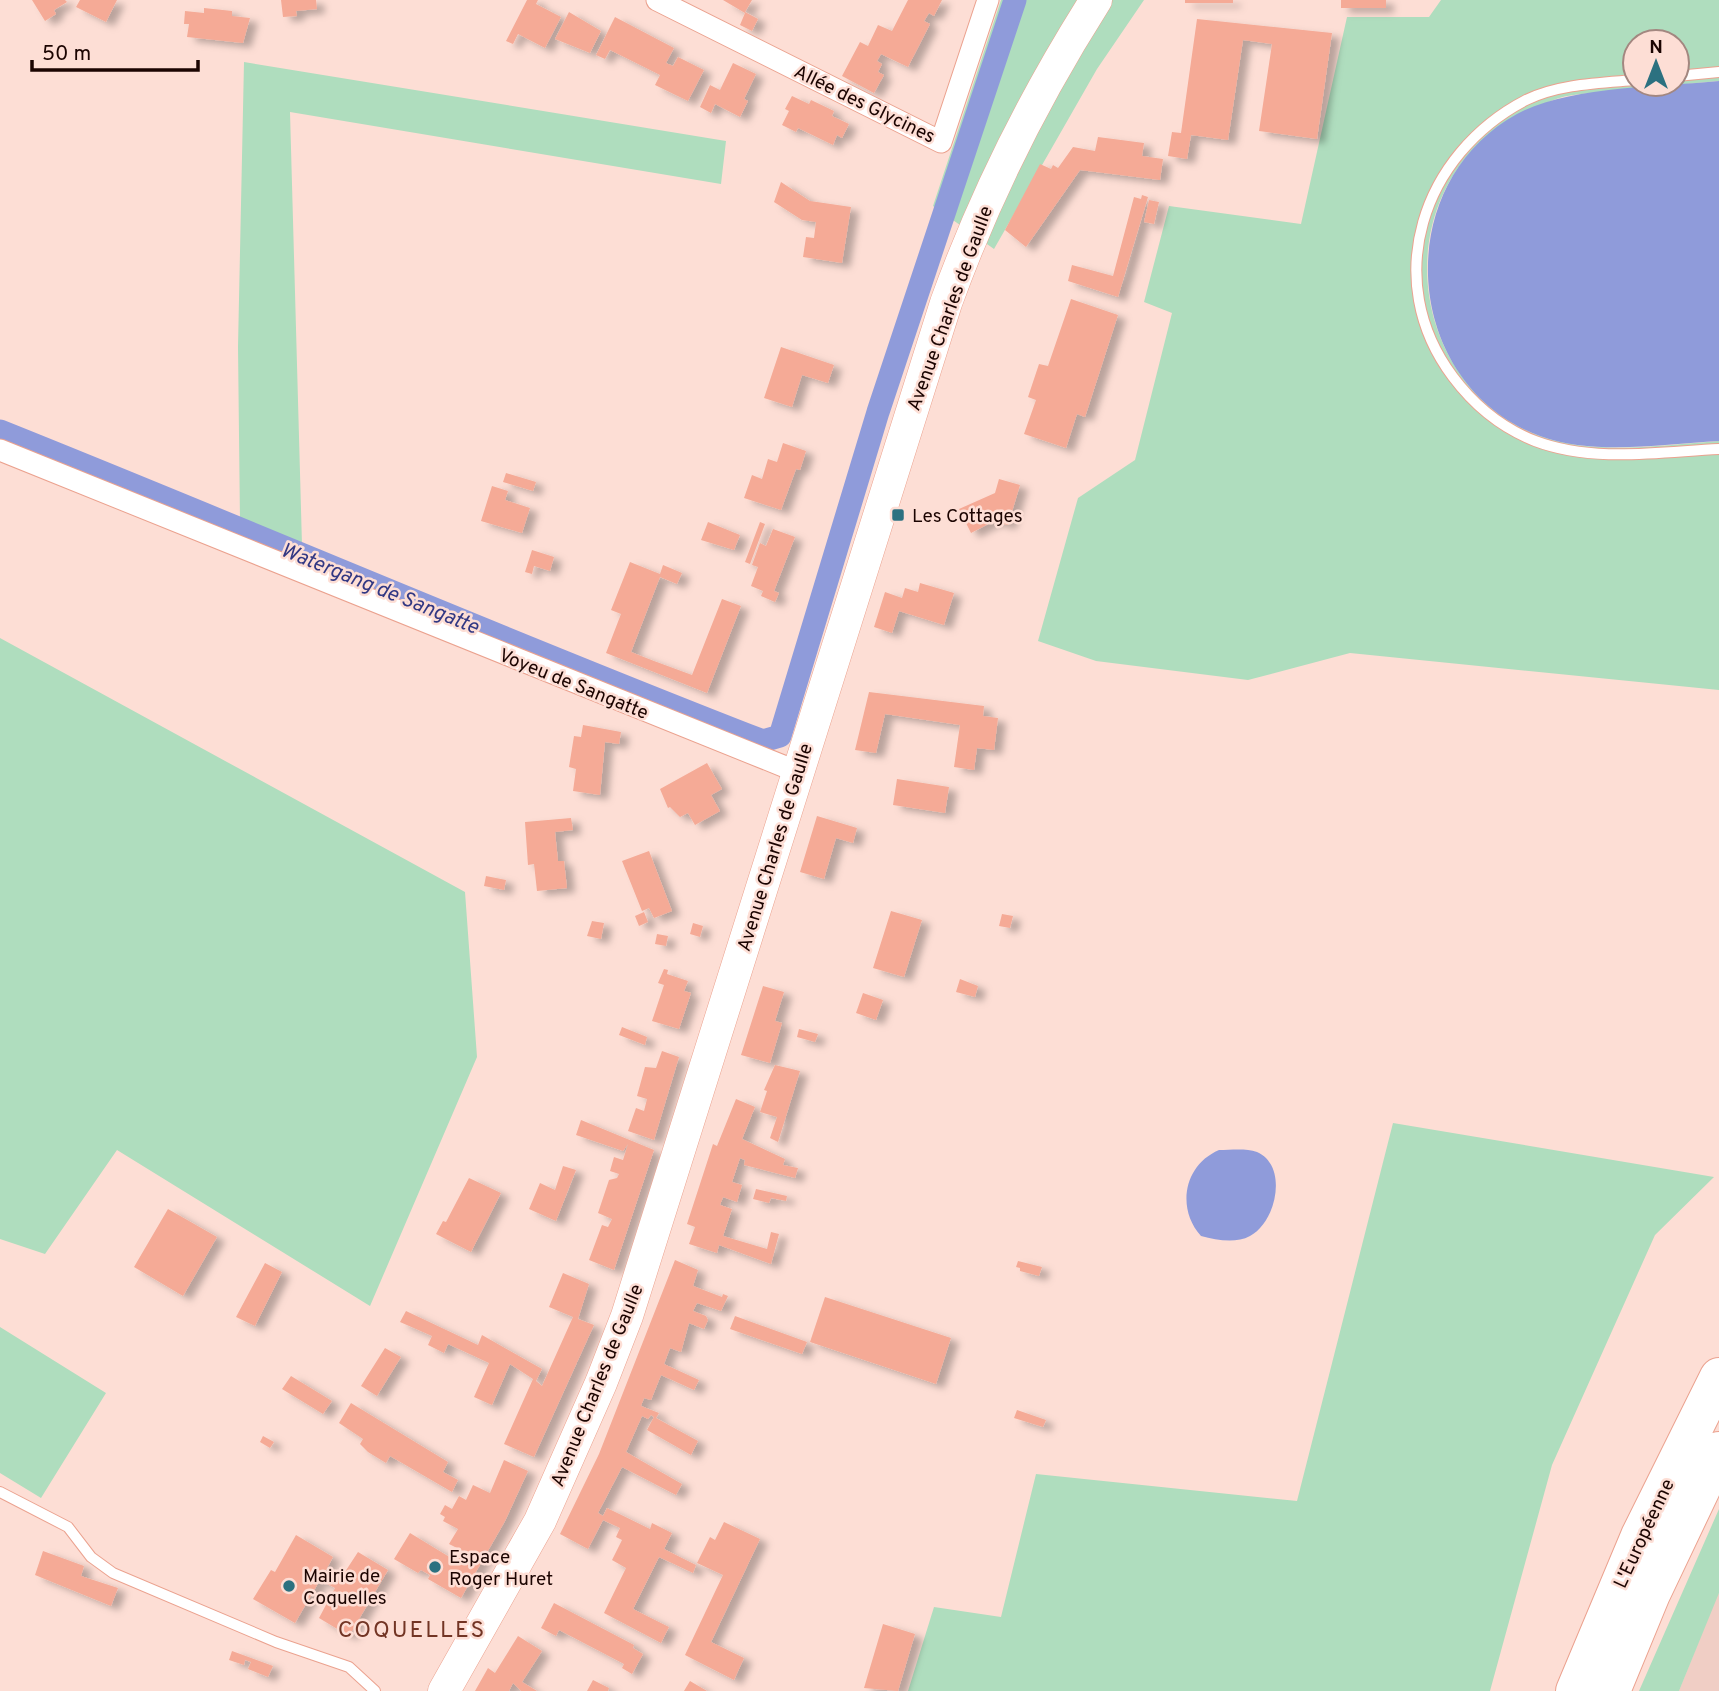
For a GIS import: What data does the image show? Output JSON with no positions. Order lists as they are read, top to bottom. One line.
{"streets":{"highway":["L'Européenne"],"main road":["Avenue Charles de Gaulle"],"street":["Allée des Glycines","Voyeu de Sangatte"]},"crossings":[["Avenue Charles de Gaulle","Voyeu de Sangatte"]],"districts":["COQUELLES"],"water":["Watergang de Sangatte"],"places":{"transit":["Les Cottages"],"other":["Espace Roger Huret","Mairie de Coquelles"]},"scale_bar":"50 m","north":"top"}
